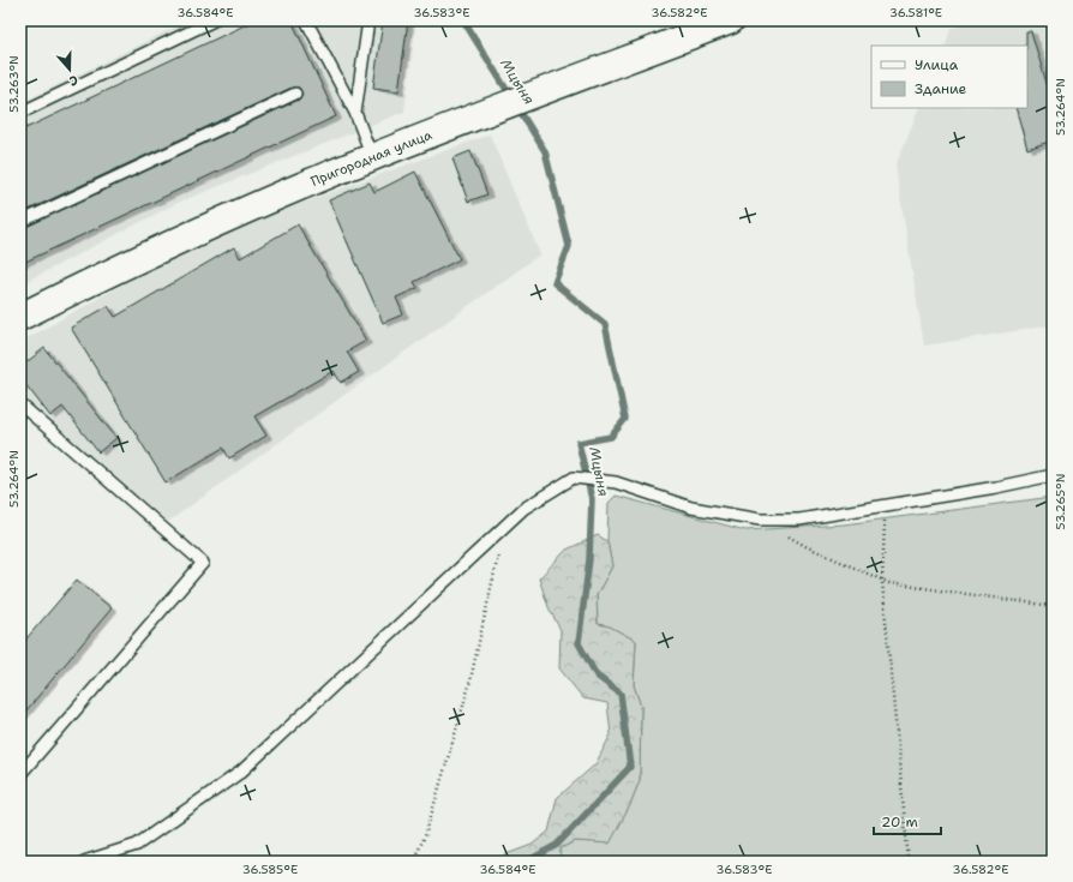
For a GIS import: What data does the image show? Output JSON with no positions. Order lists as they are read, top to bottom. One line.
{"streets":{"street":["Пригородная улица"]},"water":["Мцыня"],"legend":["Улица","Здание"],"scale_bar":"20 m","north":"bottom","coordinates":["36.584°E","36.583°E","36.582°E","36.581°E","53.263°N","53.264°N","53.265°N","36.585°E"]}
